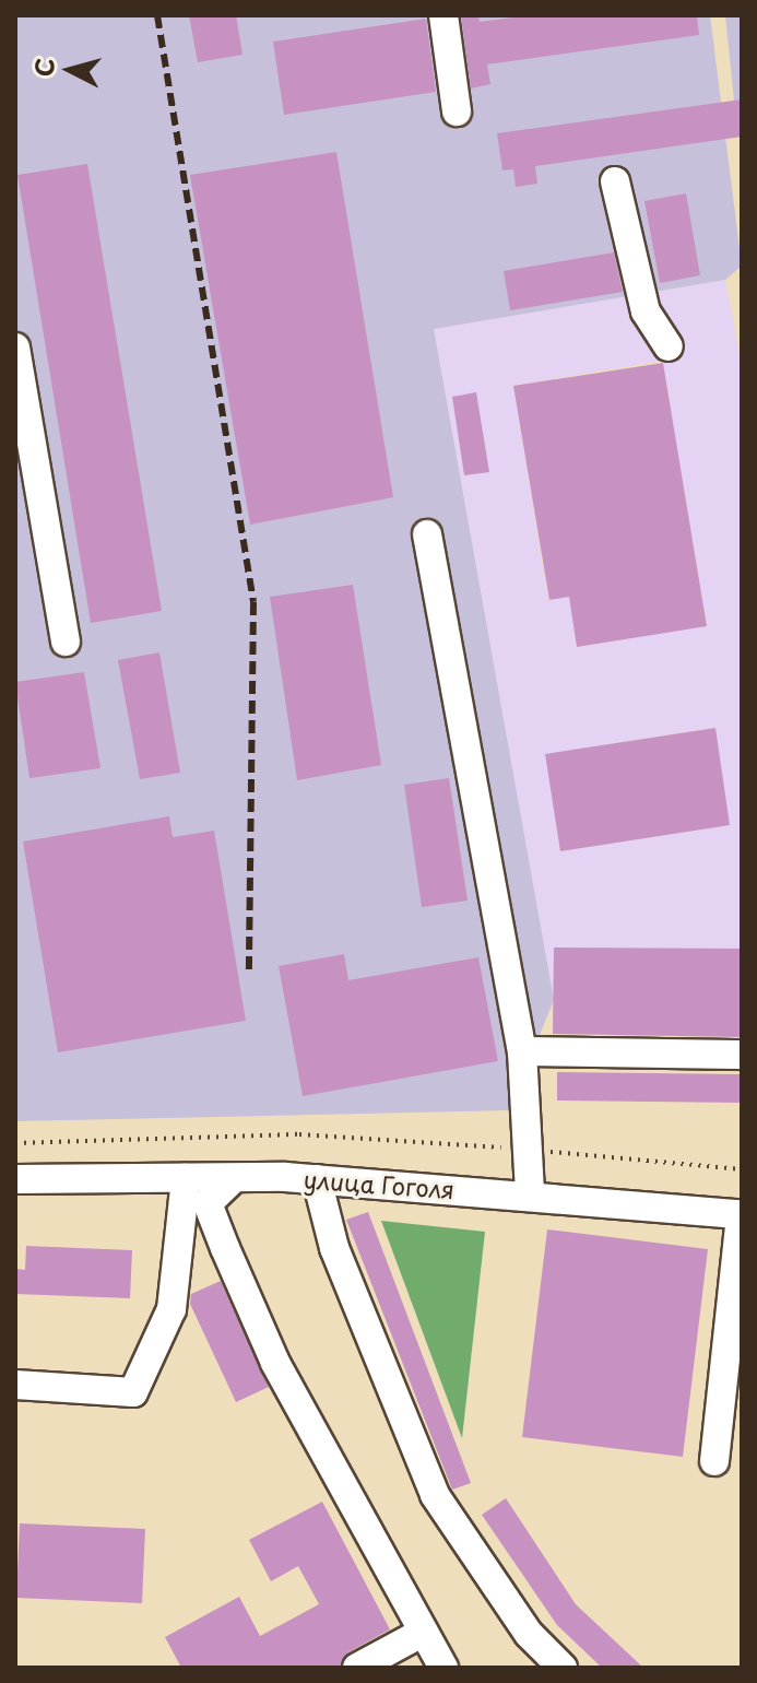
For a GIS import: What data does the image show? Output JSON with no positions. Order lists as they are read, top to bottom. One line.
{"streets":{"street":["улица Гоголя"]},"north":"left"}
